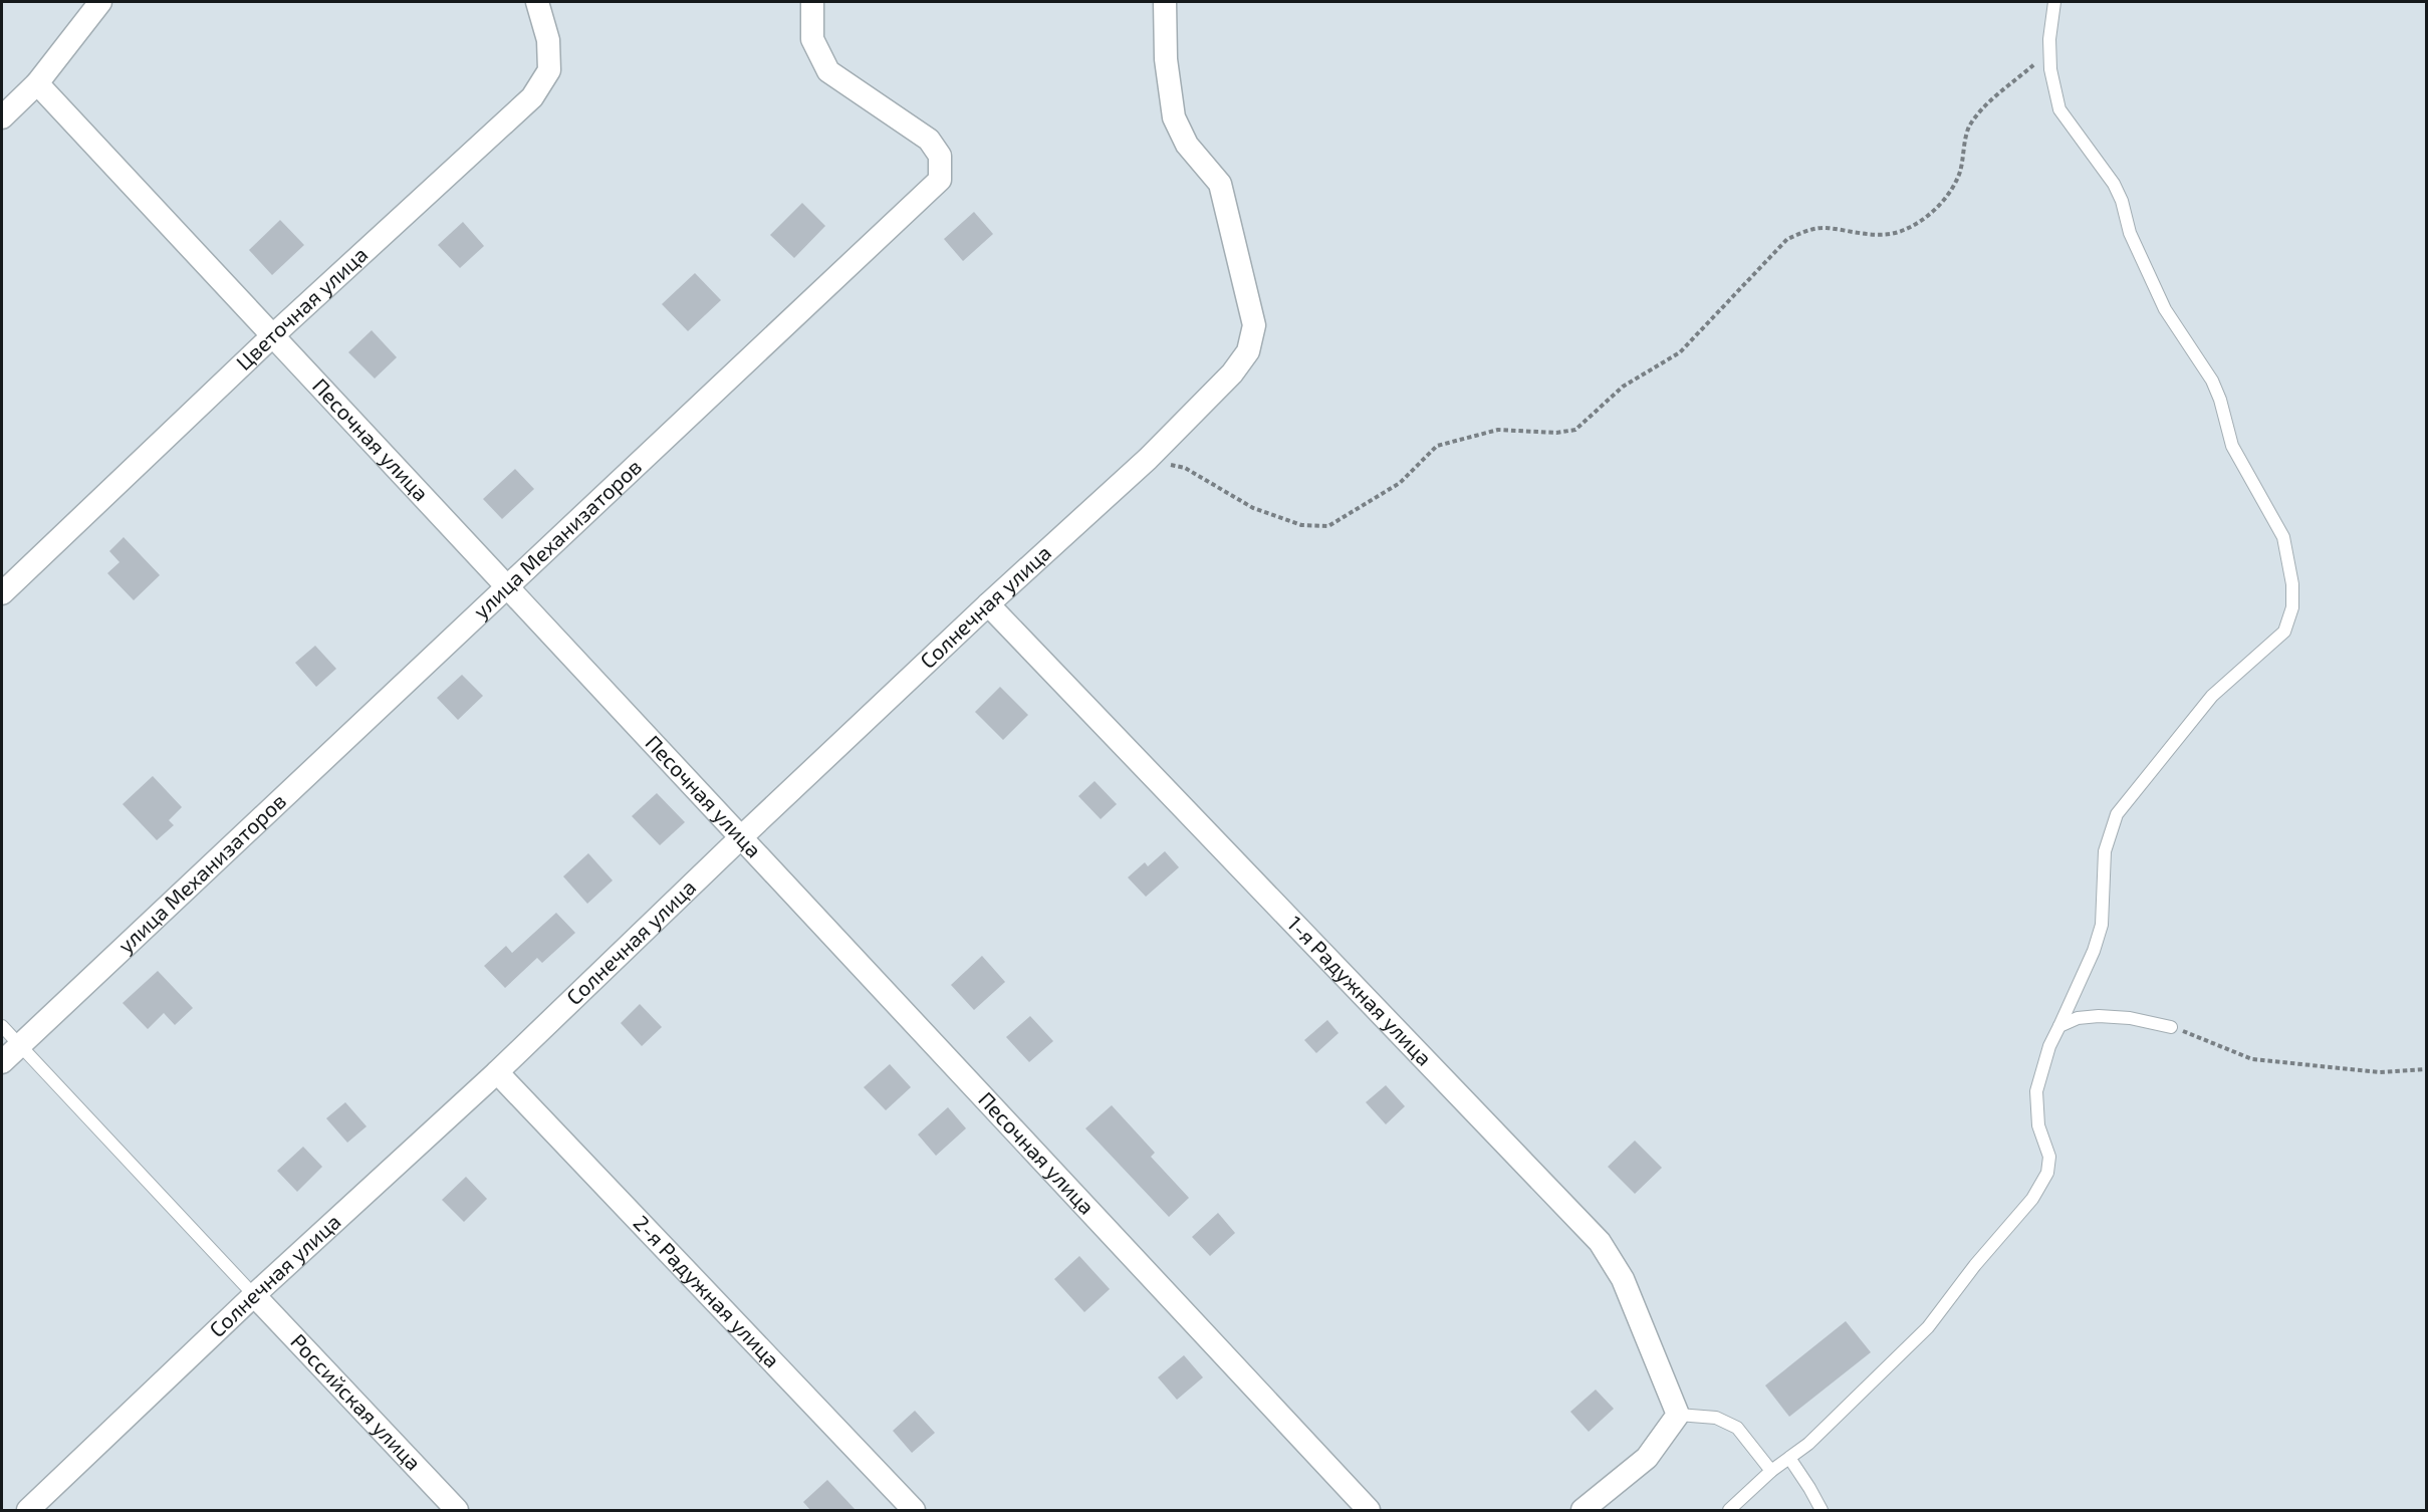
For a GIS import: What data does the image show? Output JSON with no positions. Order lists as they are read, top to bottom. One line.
{"streets":{"street":["Цветочная улица","Песочная улица","улица Механизаторов","Солнечная улица","1-я Радужная улица","2-я Радужная улица","Российская улица"]},"crossings":[["Цветочная улица","Песочная улица"],["Песочная улица","улица Механизаторов"],["Песочная улица","Солнечная улица"],["Солнечная улица","1-я Радужная улица"],["Солнечная улица","2-я Радужная улица"],["Солнечная улица","Российская улица"]]}
